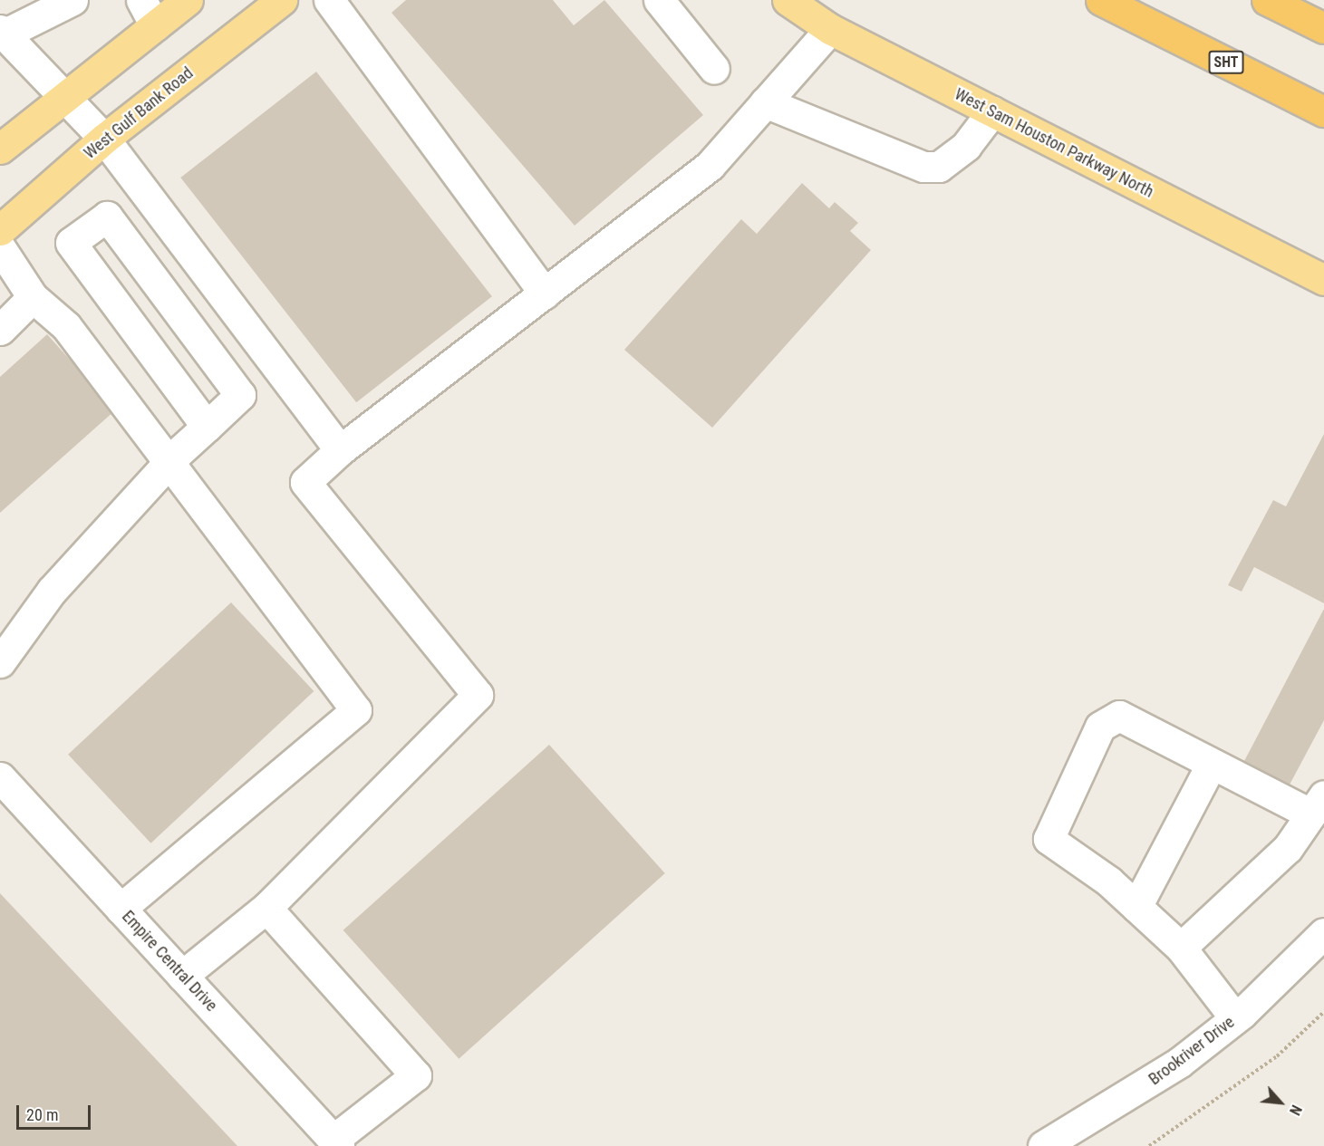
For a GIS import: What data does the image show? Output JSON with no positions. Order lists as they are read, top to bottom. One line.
{"streets":{"highway":["SHT"],"main road":["West Gulf Bank Road","West Sam Houston Parkway North"],"street":["Empire Central Drive","Brookriver Drive"]},"scale_bar":"20 m","north":"bottom right"}
